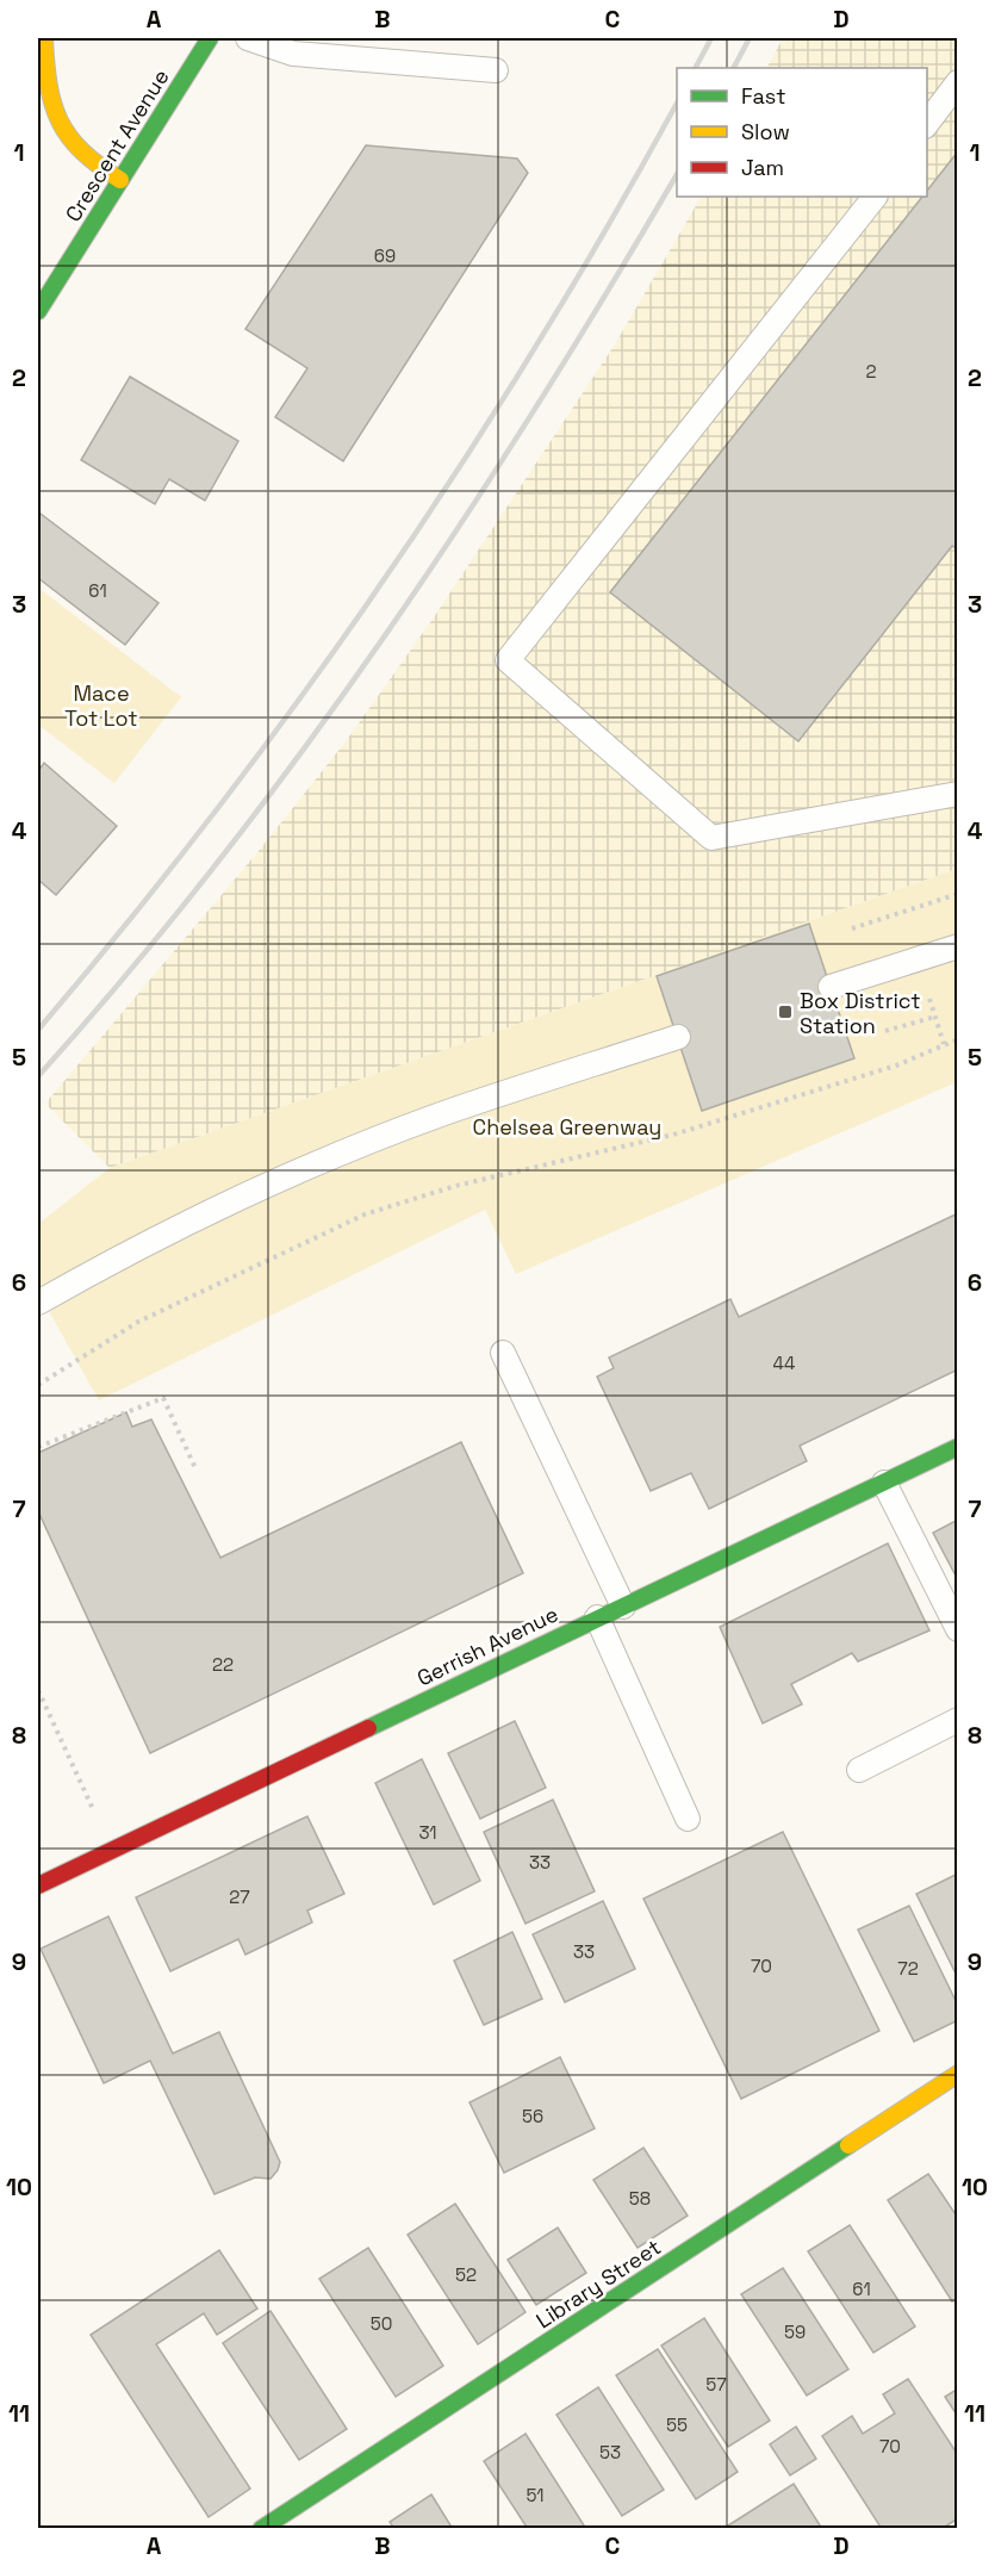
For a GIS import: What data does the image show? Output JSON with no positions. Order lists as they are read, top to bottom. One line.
{"streets":{"street":["Crescent Avenue","Gerrish Avenue","Library Street"]},"parks":["Mace Tot Lot","Chelsea Greenway"],"places":{"transit":["Box District Station"]},"house_numbers":["69","2","61","44","22","31","33","27","33","70","72","56","58","52","61","50","59","57","55","70","53","51"],"legend":["Fast","Slow","Jam"],"grid":{"columns":["A","B","C","D"],"rows":["1","2","3","4","5","6","7","8","9","10","11"]}}
